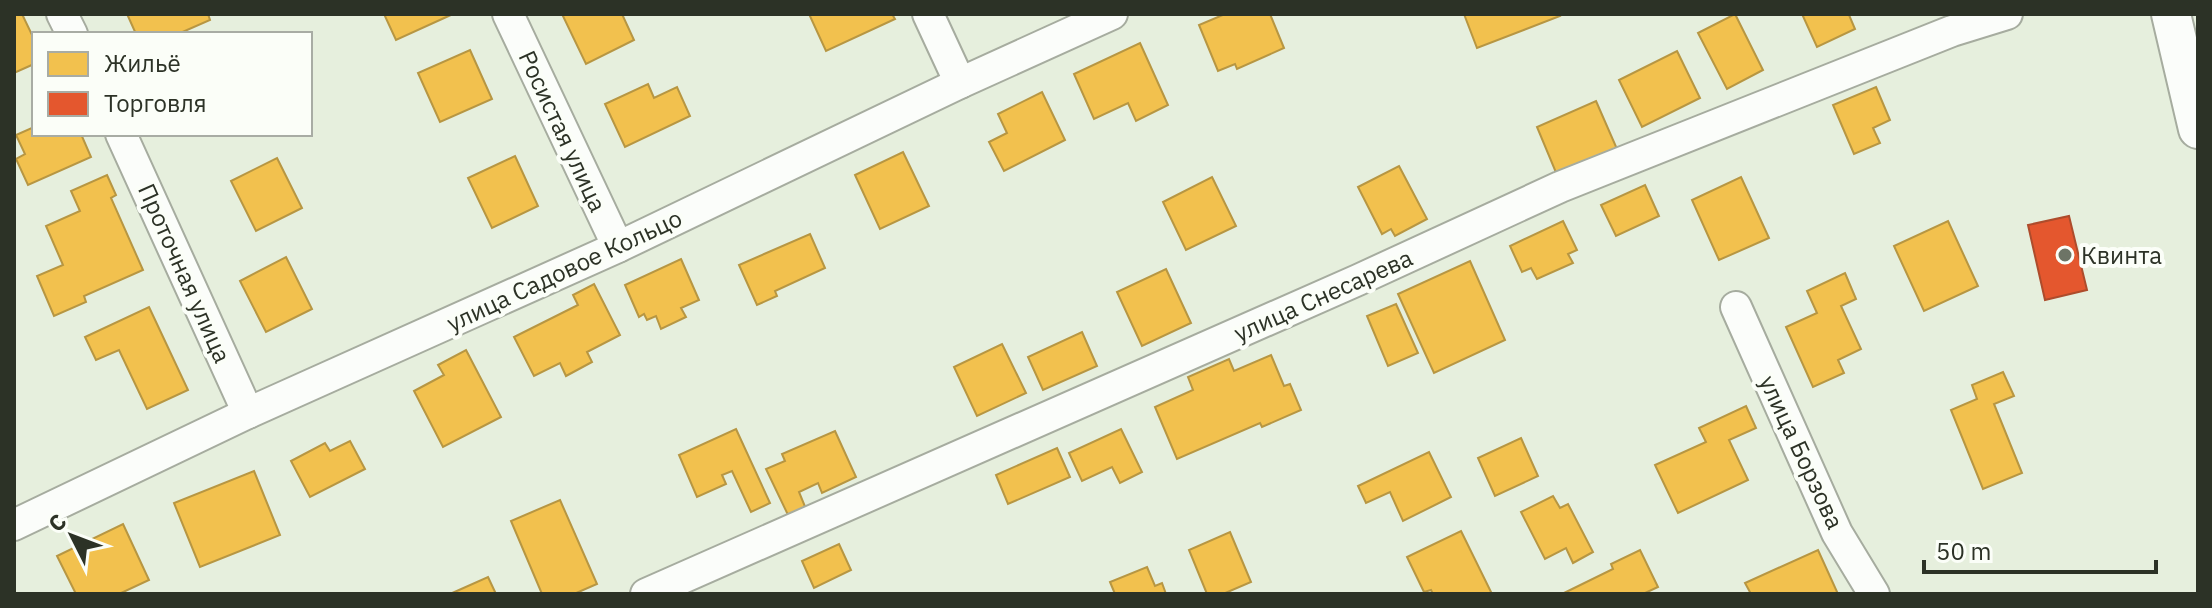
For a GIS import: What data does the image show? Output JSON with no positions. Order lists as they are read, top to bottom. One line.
{"streets":{"street":["Росистая улица","улица Садовое Кольцо","Проточная улица","улица Снесарева","улица Борзова"]},"crossings":[["Росистая улица","улица Садовое Кольцо"],["улица Садовое Кольцо","Проточная улица"]],"places":["Квинта"],"legend":["Жильё","Торговля"],"scale_bar":"50 m","north":"top left"}
